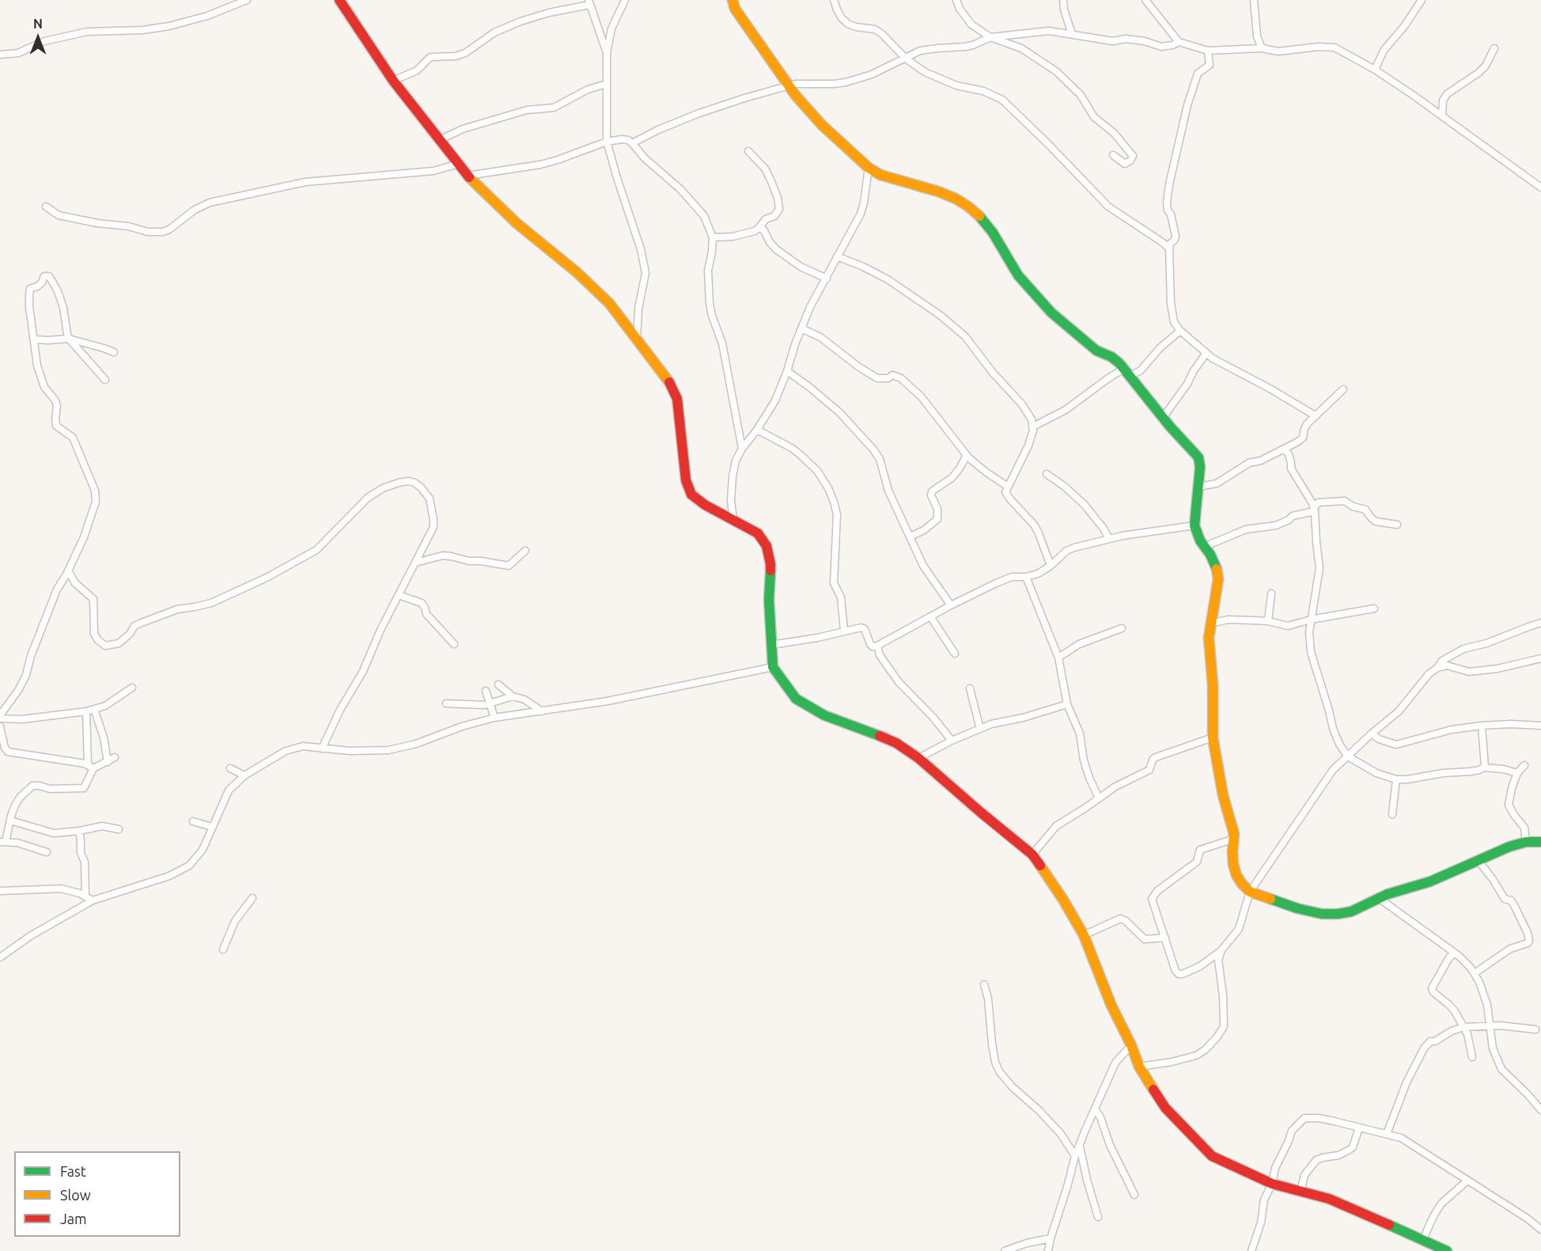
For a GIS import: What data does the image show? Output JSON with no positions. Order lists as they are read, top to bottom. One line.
{"legend":["Fast","Slow","Jam"],"north":"top"}
